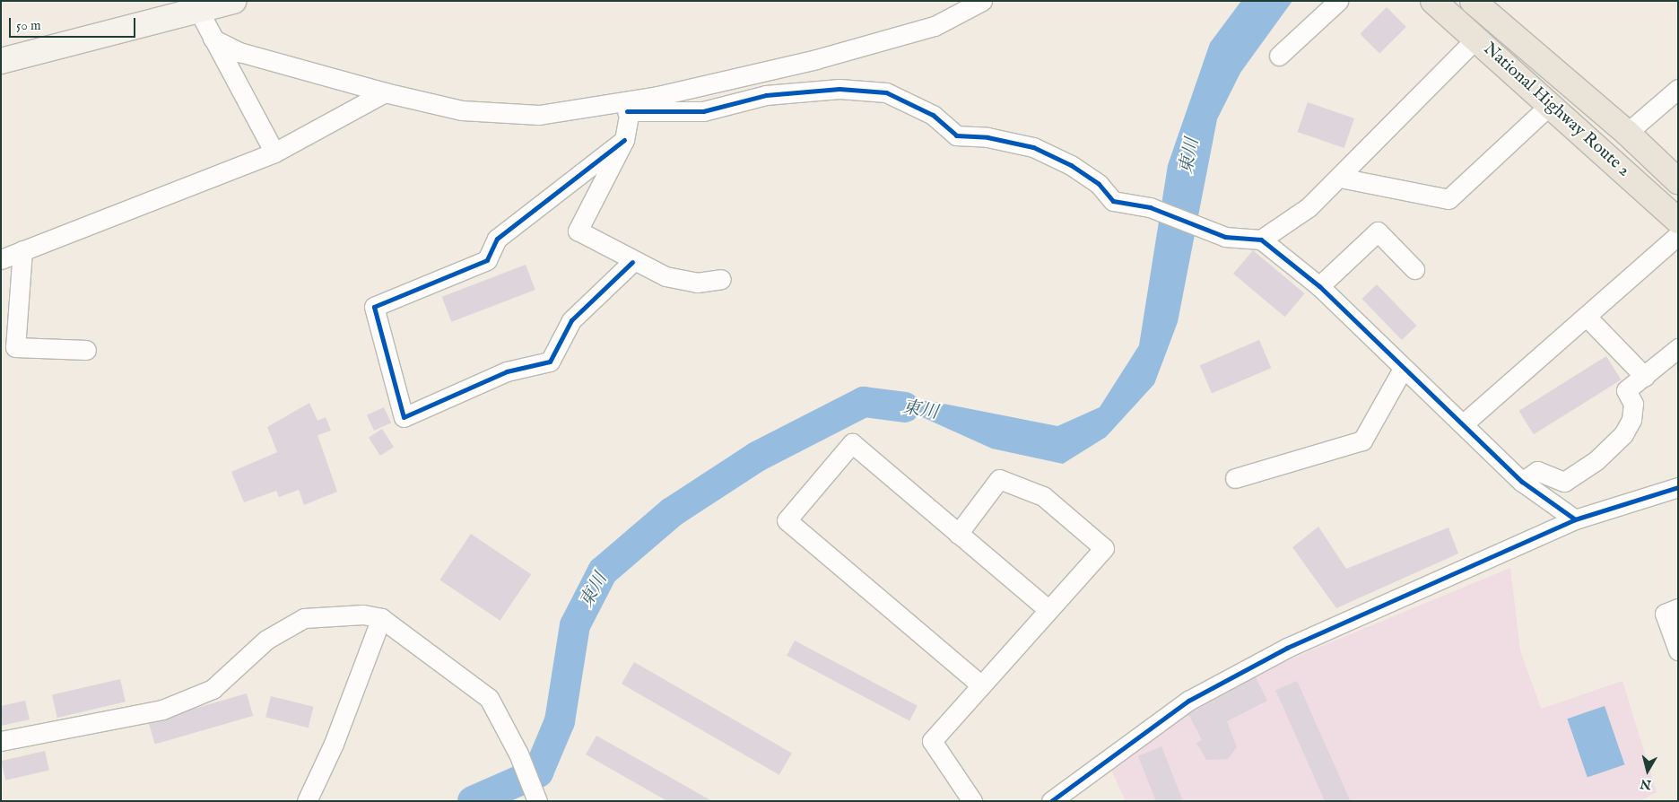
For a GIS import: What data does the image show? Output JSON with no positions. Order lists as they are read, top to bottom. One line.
{"streets":{"highway":["National Highway Route 2"]},"water":["東川"],"scale_bar":"50 m","north":"bottom"}
